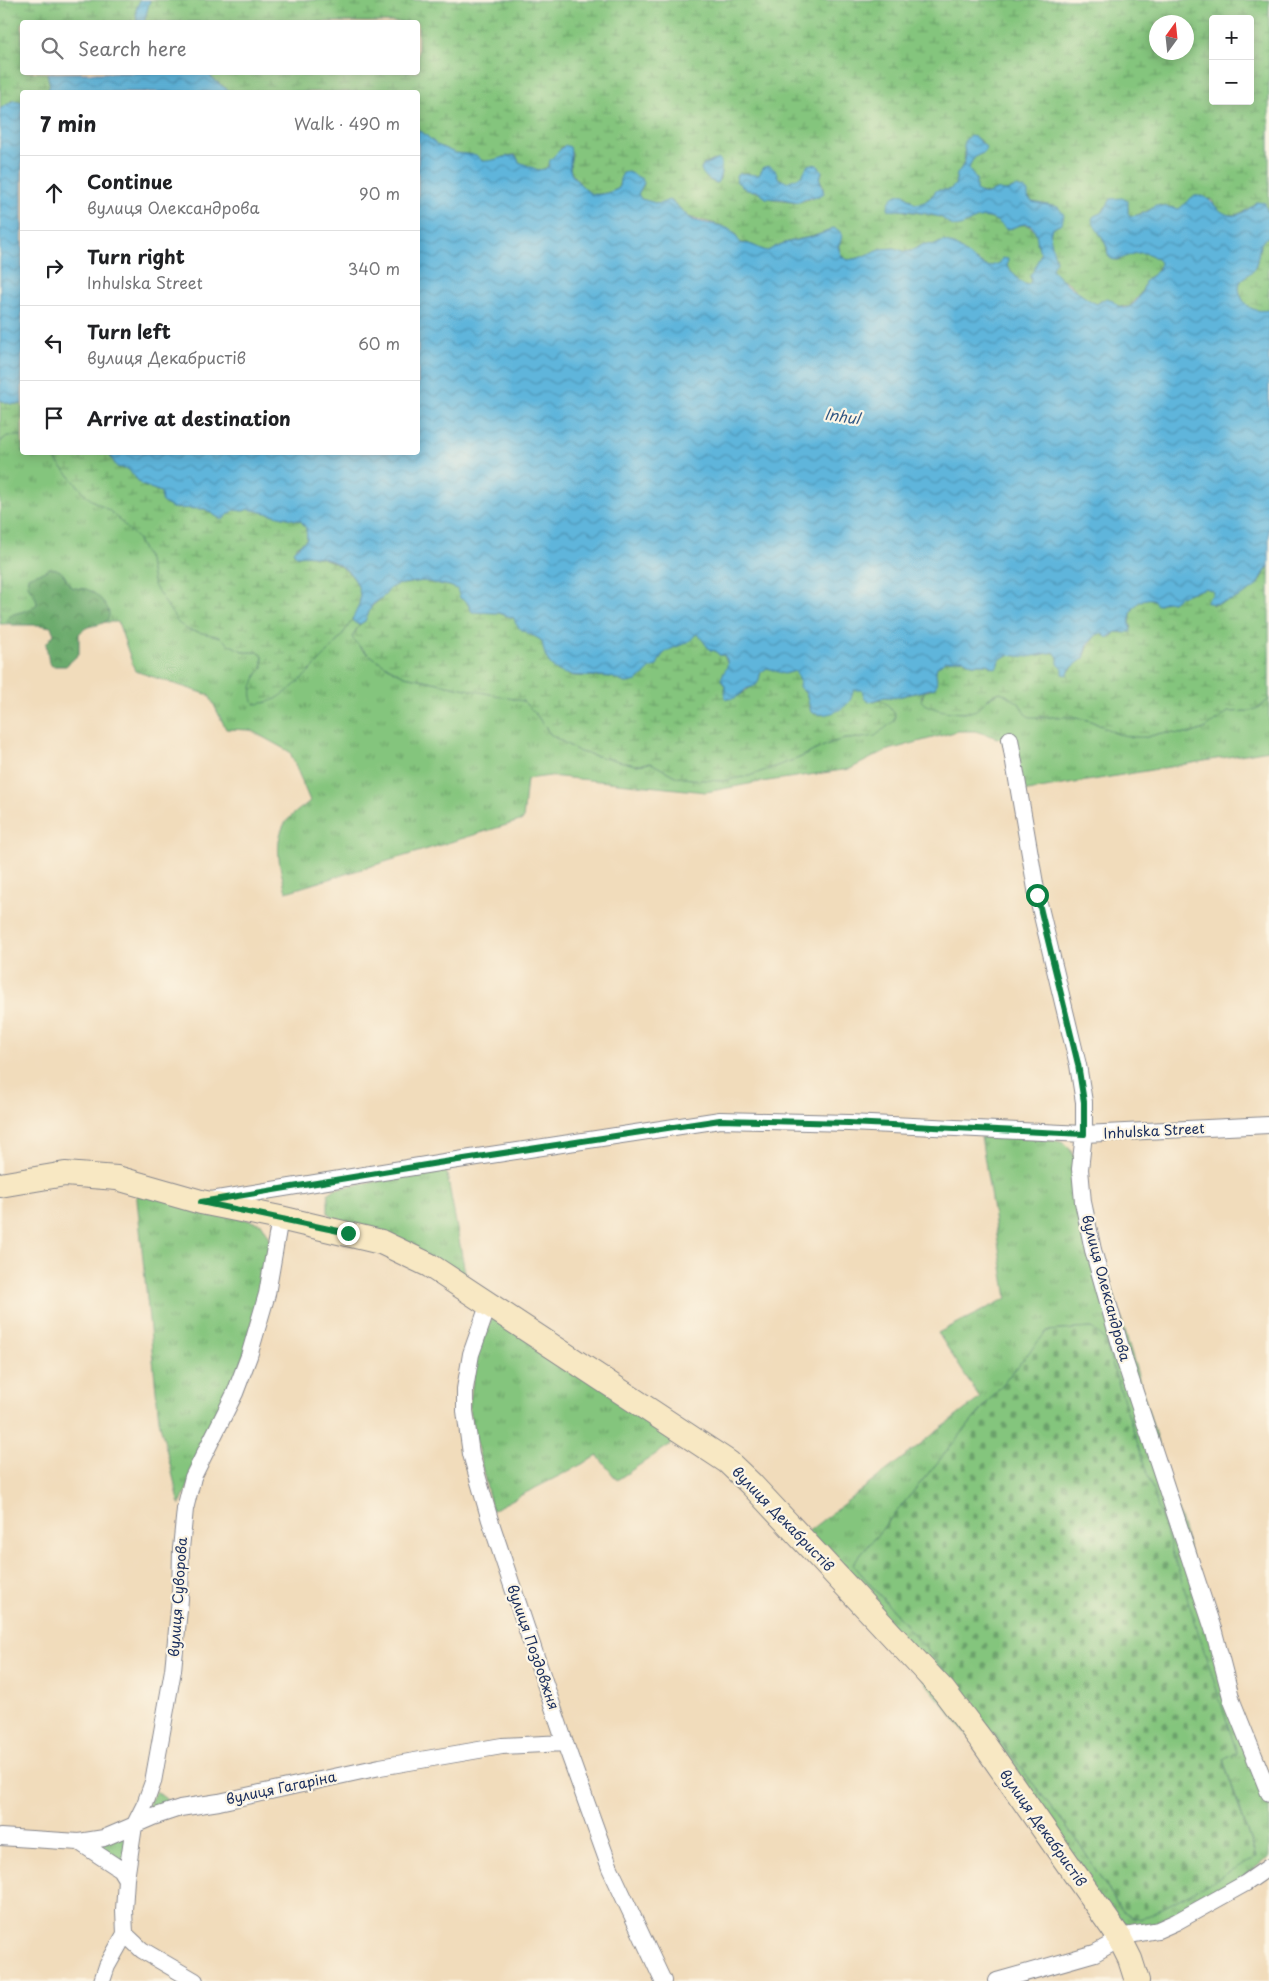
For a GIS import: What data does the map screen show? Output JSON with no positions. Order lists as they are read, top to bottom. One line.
{"streets":{"street":["Inhulska Street","вулиця Олександрова","вулиця Декабристів","вулиця Суворова","вулиця Поздовжня","вулиця Гагаріна"]},"crossings":[["Inhulska Street","вулиця Олександрова"],["Inhulska Street","вулиця Декабристів"],["вулиця Декабристів","вулиця Суворова"],["вулиця Декабристів","вулиця Поздовжня"],["вулиця Суворова","вулиця Гагаріна"],["вулиця Поздовжня","вулиця Гагаріна"]],"water":["Inhul"],"north":"top","page":{"map_buttons":["+","−"],"search":"Search here","heading":["7 min","Walk · 490 m"],"list":[["Continue","вулиця Олександрова","90 m"],["Turn right","Inhulska Street","340 m"],["Turn left","вулиця Декабристів","60 m"],"Arrive at destination"]}}
